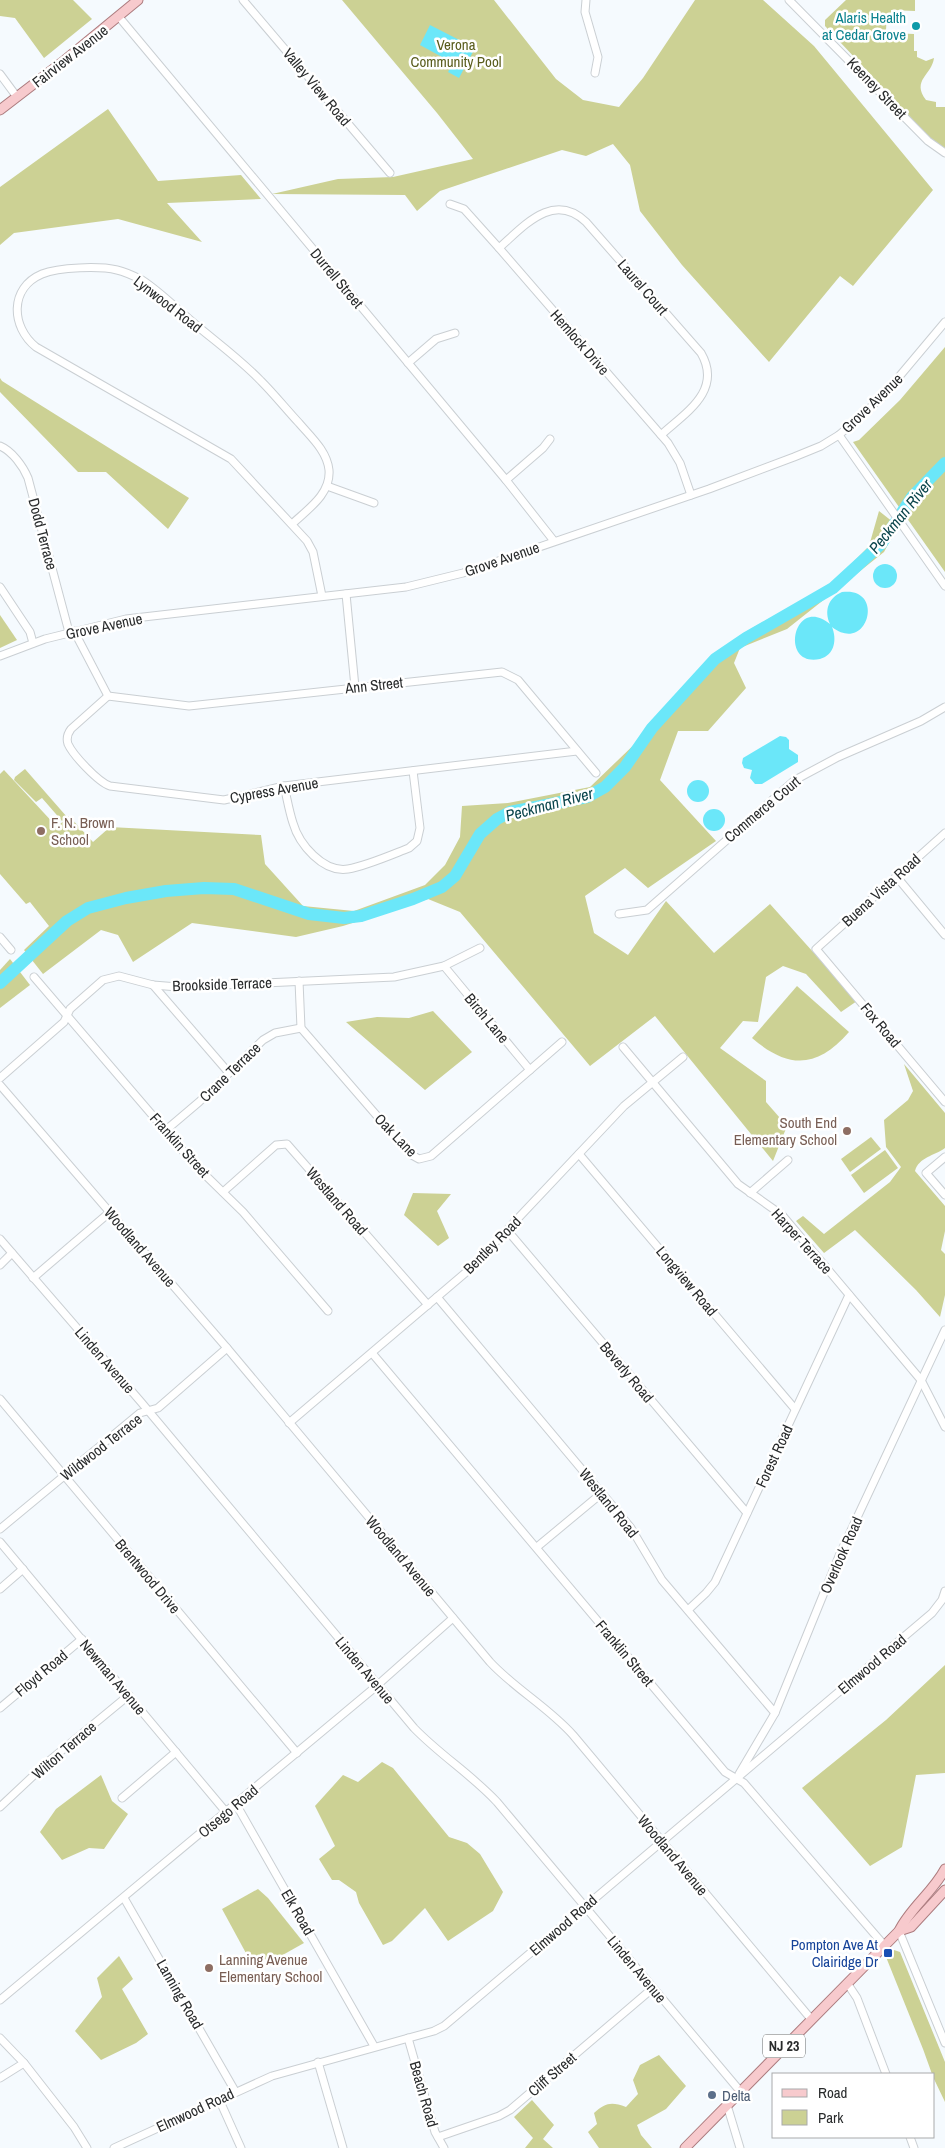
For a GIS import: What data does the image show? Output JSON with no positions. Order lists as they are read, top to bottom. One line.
{"streets":{"main road":["Fairview Avenue","NJ 23"],"street":["Valley View Road","Keeney Street","Durrell Street","Laurel Court","Lynwood Road","Hemlock Drive","Grove Avenue","Dodd Terrace","Ann Street","Cypress Avenue","Commerce Court","Buena Vista Road","Brookside Terrace","Birch Lane","Fox Road","Crane Terrace","Oak Lane","Franklin Street","Westland Road","Harper Terrace","Bentley Road","Woodland Avenue","Longview Road","Linden Avenue","Beverly Road","Wildwood Terrace","Forest Road","Overlook Road","Brentwood Drive","Elmwood Road","Floyd Road","Newman Avenue","Wilton Terrace","Otsego Road","Elk Road","Lanning Road","Cliff Street","Beach Road"]},"crossings":[["Fairview Avenue","Durrell Street"],["Durrell Street","Grove Avenue"],["Laurel Court","Hemlock Drive"],["Lynwood Road","Grove Avenue"],["Hemlock Drive","Grove Avenue"],["Grove Avenue","Dodd Terrace"],["Ann Street","Cypress Avenue"],["Buena Vista Road","Fox Road"],["Brookside Terrace","Birch Lane"],["Brookside Terrace","Franklin Street"],["Birch Lane","Oak Lane"],["Crane Terrace","Oak Lane"],["Crane Terrace","Franklin Street"],["Franklin Street","Westland Road"],["Franklin Street","Bentley Road"],["Franklin Street","Overlook Road"],["Franklin Street","Elmwood Road"],["Franklin Street","NJ 23"],["Westland Road","Bentley Road"],["Westland Road","Forest Road"],["Westland Road","Overlook Road"],["Harper Terrace","Bentley Road"],["Harper Terrace","Forest Road"],["Harper Terrace","Overlook Road"],["Bentley Road","Woodland Avenue"],["Bentley Road","Longview Road"],["Bentley Road","Beverly Road"],["Woodland Avenue","Wildwood Terrace"],["Woodland Avenue","Elmwood Road"],["Woodland Avenue","Otsego Road"],["Woodland Avenue","NJ 23"],["Longview Road","Forest Road"],["Linden Avenue","Wildwood Terrace"],["Linden Avenue","Elmwood Road"],["Linden Avenue","Otsego Road"],["Linden Avenue","NJ 23"],["Linden Avenue","Cliff Street"],["Beverly Road","Forest Road"],["Wildwood Terrace","Brentwood Drive"],["Overlook Road","Elmwood Road"],["Brentwood Drive","Otsego Road"],["Elmwood Road","Elk Road"],["Elmwood Road","Lanning Road"],["Elmwood Road","Beach Road"],["Floyd Road","Newman Avenue"],["Newman Avenue","Wilton Terrace"],["Newman Avenue","Otsego Road"],["Otsego Road","Elk Road"],["Otsego Road","Lanning Road"],["Cliff Street","Beach Road"]],"water":["Peckman River"],"parks":["Verona Community Pool"],"places":{"other":["Alaris Health at Cedar Grove","F. N. Brown School","South End Elementary School","Lanning Avenue Elementary School","Delta"],"transit":["Pompton Ave At Clairidge Dr"]},"legend":["Road","Park"]}
